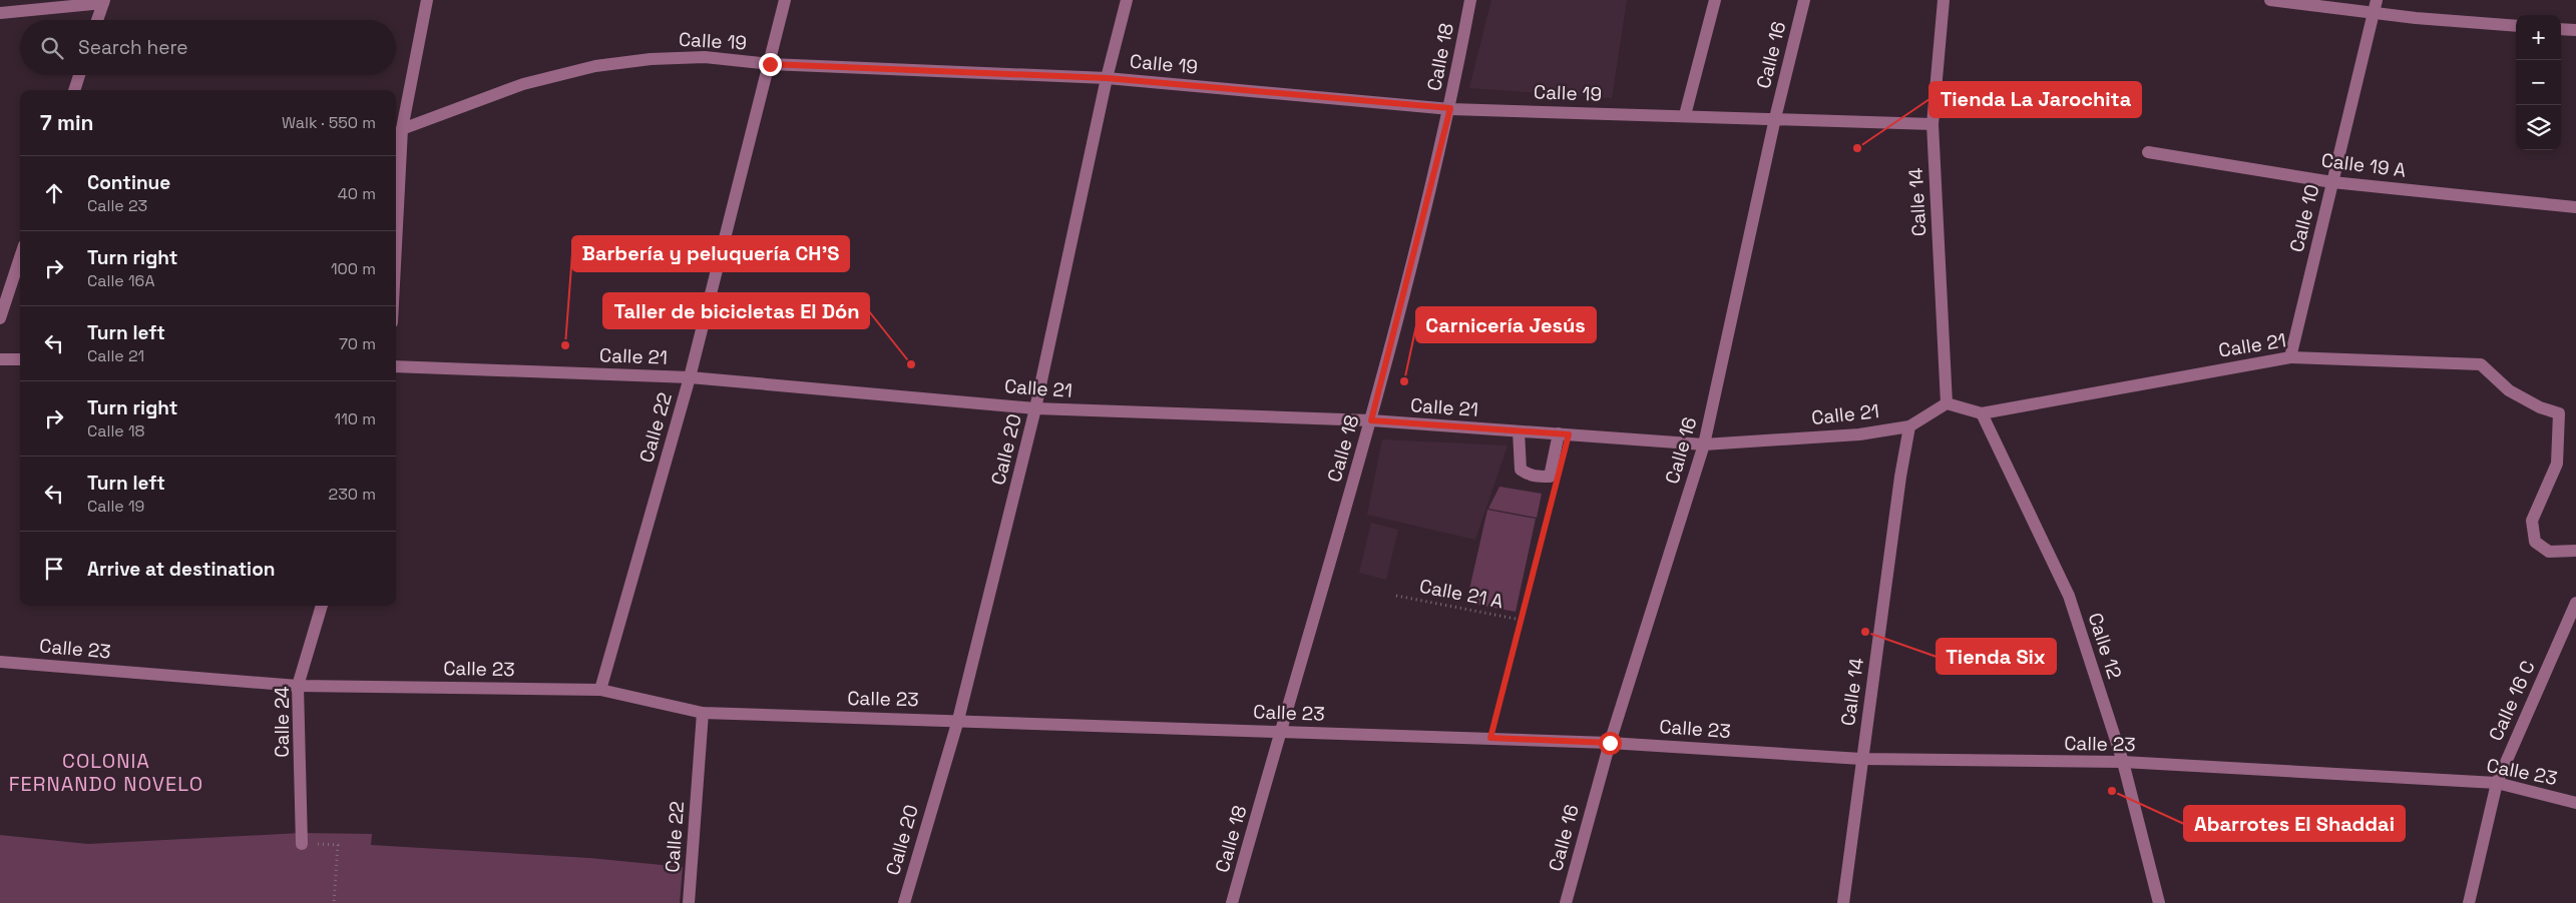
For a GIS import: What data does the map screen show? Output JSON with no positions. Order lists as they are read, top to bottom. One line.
{"streets":{"street":["Calle 19","Calle 16","Calle 18","Calle 19 A","Calle 14","Calle 10","Calle 21","Calle 22","Calle 20","Calle 12","Calle 23","Calle 16 C","Calle 24"],"path":["Calle 21 A"]},"crossings":[["Calle 19","Calle 16"],["Calle 19","Calle 18"],["Calle 19","Calle 14"],["Calle 19","Calle 22"],["Calle 19","Calle 20"],["Calle 16","Calle 21"],["Calle 16","Calle 23"],["Calle 18","Calle 21"],["Calle 18","Calle 23"],["Calle 19 A","Calle 10"],["Calle 14","Calle 21"],["Calle 14","Calle 23"],["Calle 10","Calle 21"],["Calle 21","Calle 22"],["Calle 21","Calle 20"],["Calle 21","Calle 12"],["Calle 22","Calle 23"],["Calle 20","Calle 23"],["Calle 12","Calle 23"],["Calle 23","Calle 16 C"],["Calle 23","Calle 24"]],"districts":["COLONIA FERNANDO NOVELO"],"places":["Tienda La Jarochita","Barbería y peluquería CH'S","Taller de bicicletas El Dón","Carnicería Jesús","Tienda Six","Abarrotes El Shaddai"],"page":{"map_buttons":["+","−"],"search":"Search here","heading":["7 min","Walk · 550 m"],"list":[["Continue","Calle 23","40 m"],["Turn right","Calle 16A","100 m"],["Turn left","Calle 21","70 m"],["Turn right","Calle 18","110 m"],["Turn left","Calle 19","230 m"],"Arrive at destination"]}}
